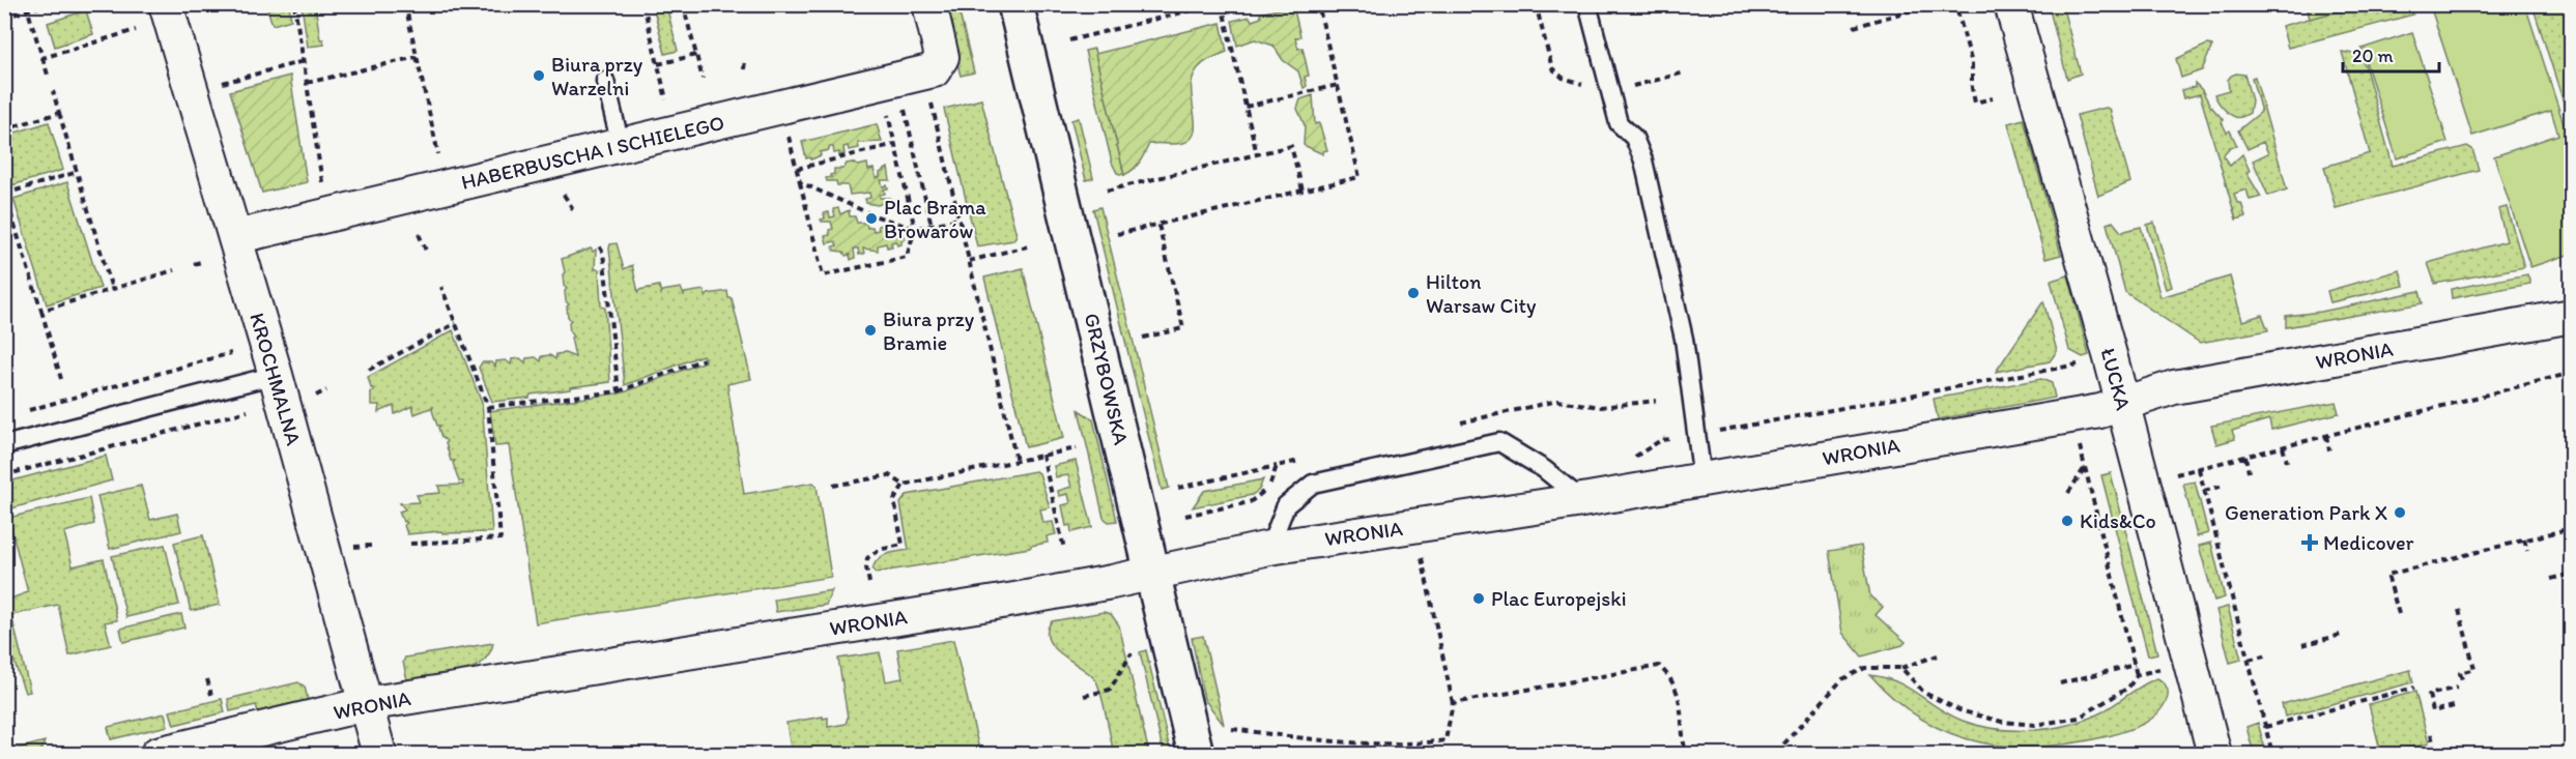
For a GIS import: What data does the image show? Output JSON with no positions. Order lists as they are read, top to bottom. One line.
{"streets":{"street":["HABERBUSCHA I SCHIELEGO","WRONIA","KROCHMALNA","GRZYBOWSKA","ŁUCKA"]},"crossings":[["HABERBUSCHA I SCHIELEGO","KROCHMALNA"],["WRONIA","KROCHMALNA"],["WRONIA","GRZYBOWSKA"],["WRONIA","ŁUCKA"]],"places":{"other":["Biura przy Warzelni","Plac Brama Browarów","Hilton Warsaw City","Biura przy Bramie","Generation Park X","Kids&Co","Plac Europejski"],"health":["Medicover"]},"scale_bar":"20 m"}
